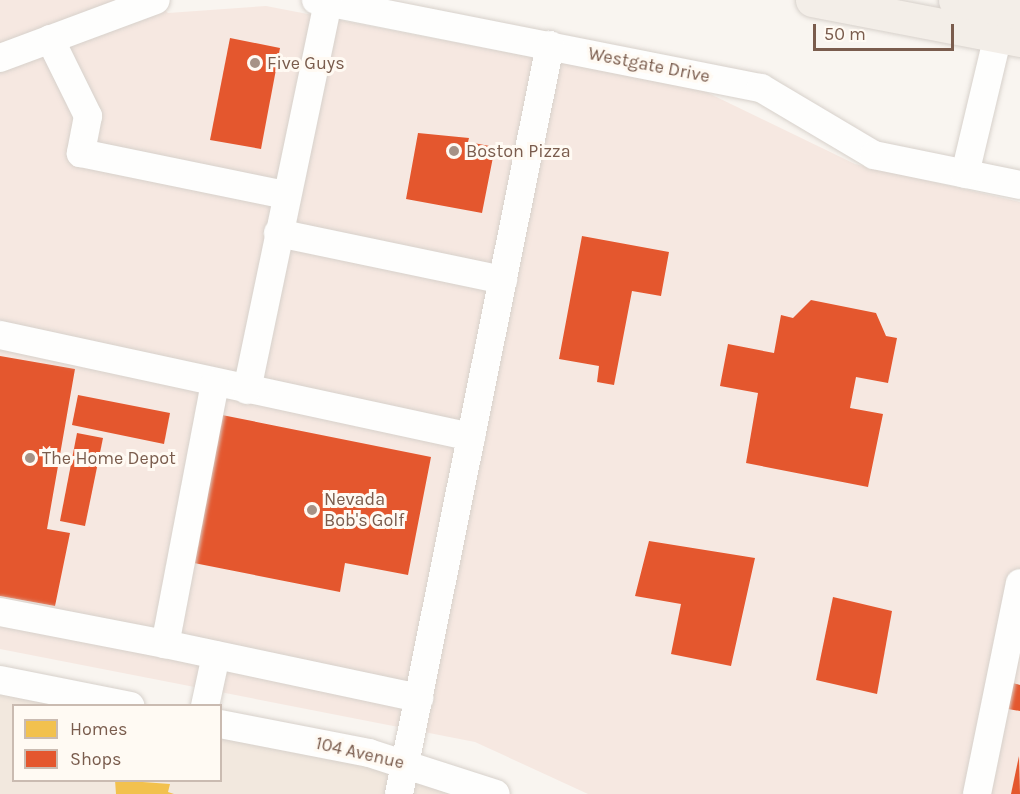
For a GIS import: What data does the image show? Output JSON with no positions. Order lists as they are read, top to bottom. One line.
{"streets":{"street":["Westgate Drive","104 Avenue"]},"places":["Five Guys","Boston Pizza","The Home Depot","Nevada Bob's Golf"],"legend":["Homes","Shops"],"scale_bar":"50 m"}
